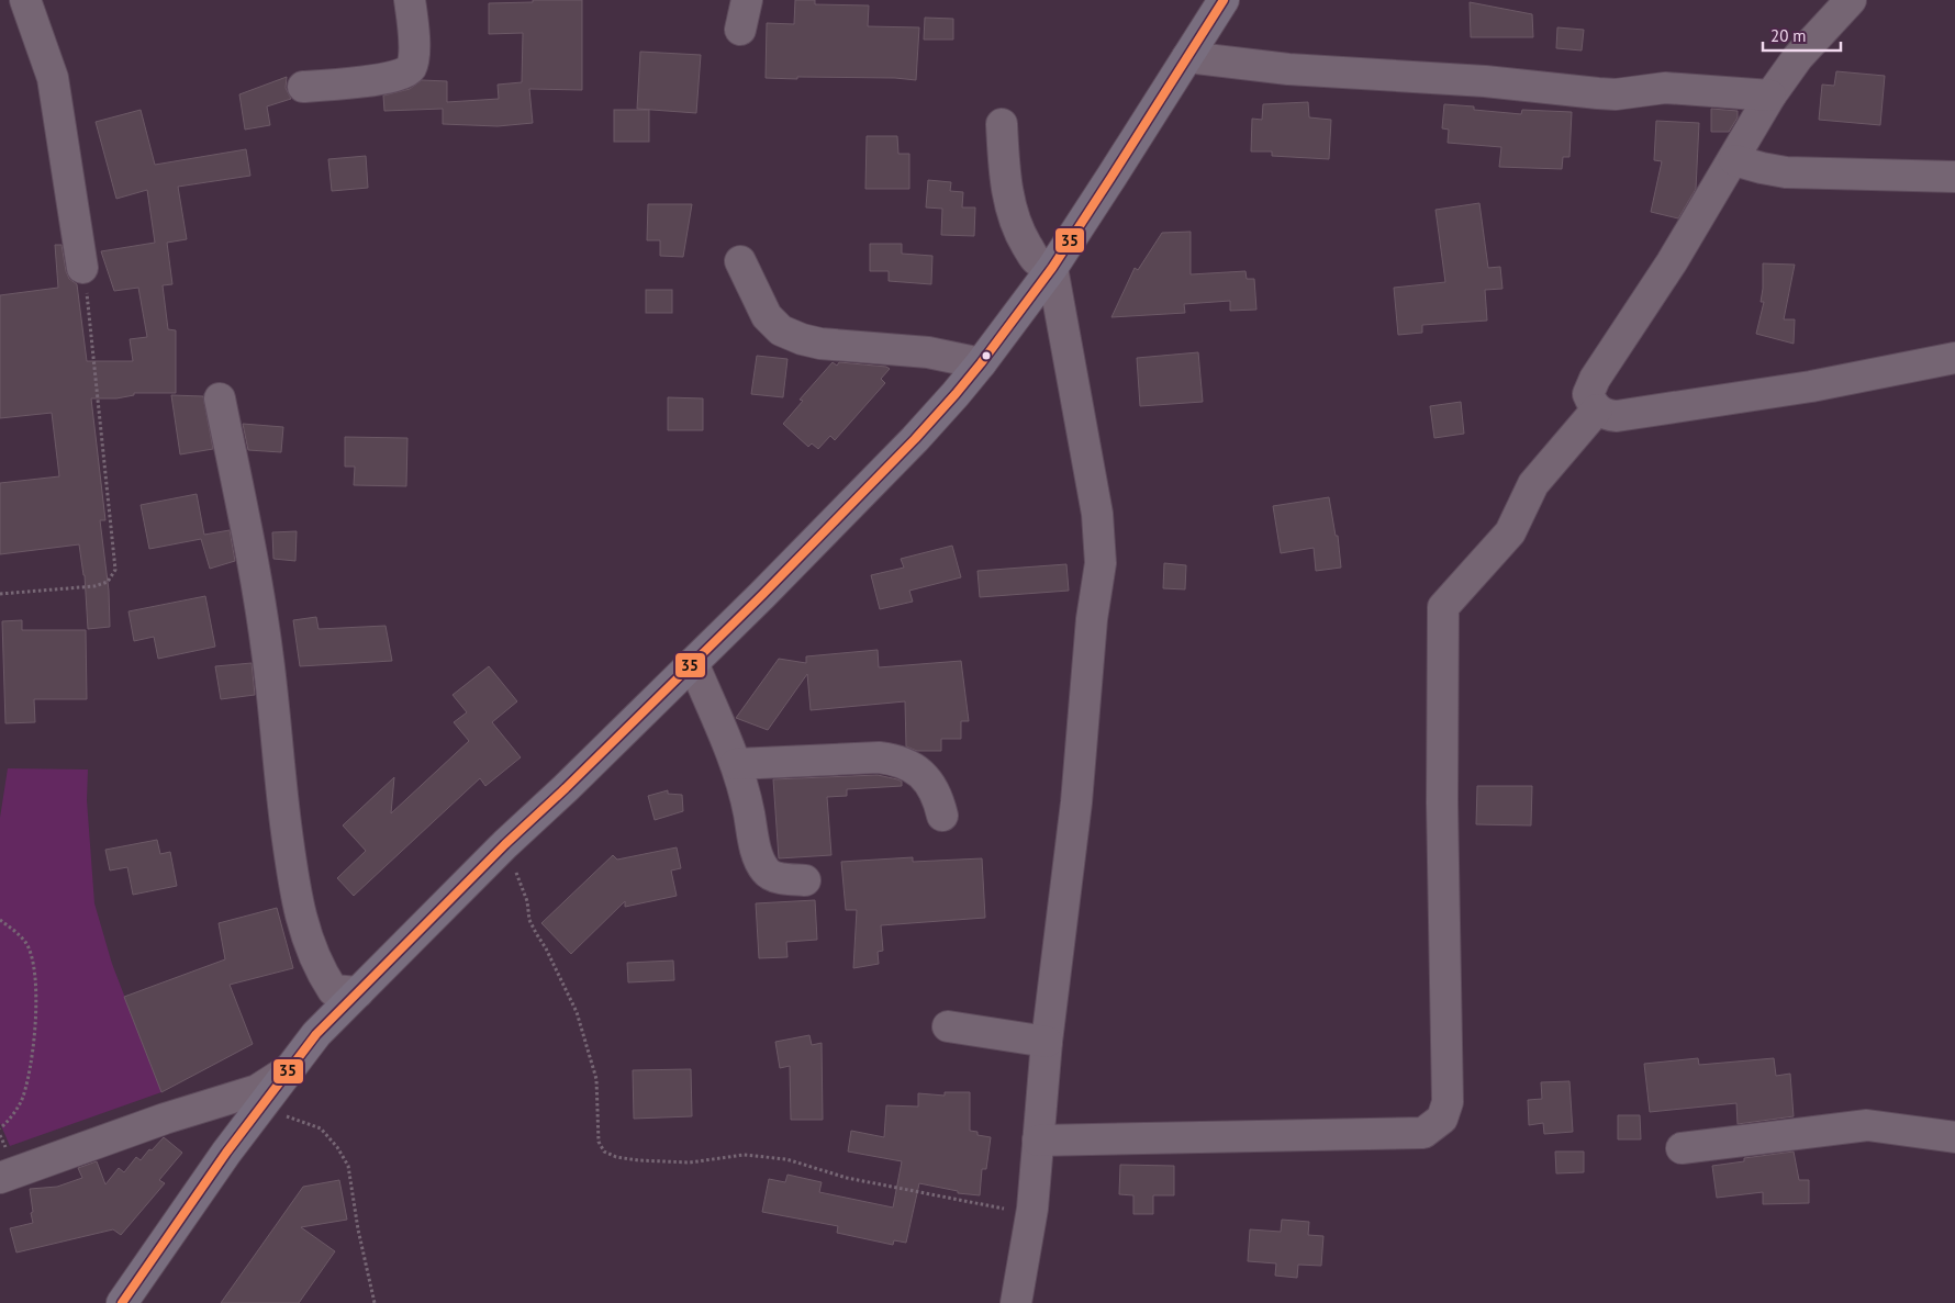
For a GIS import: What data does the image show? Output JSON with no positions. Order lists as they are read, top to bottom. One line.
{"lines":["transit line 35"],"scale_bar":"20 m"}
